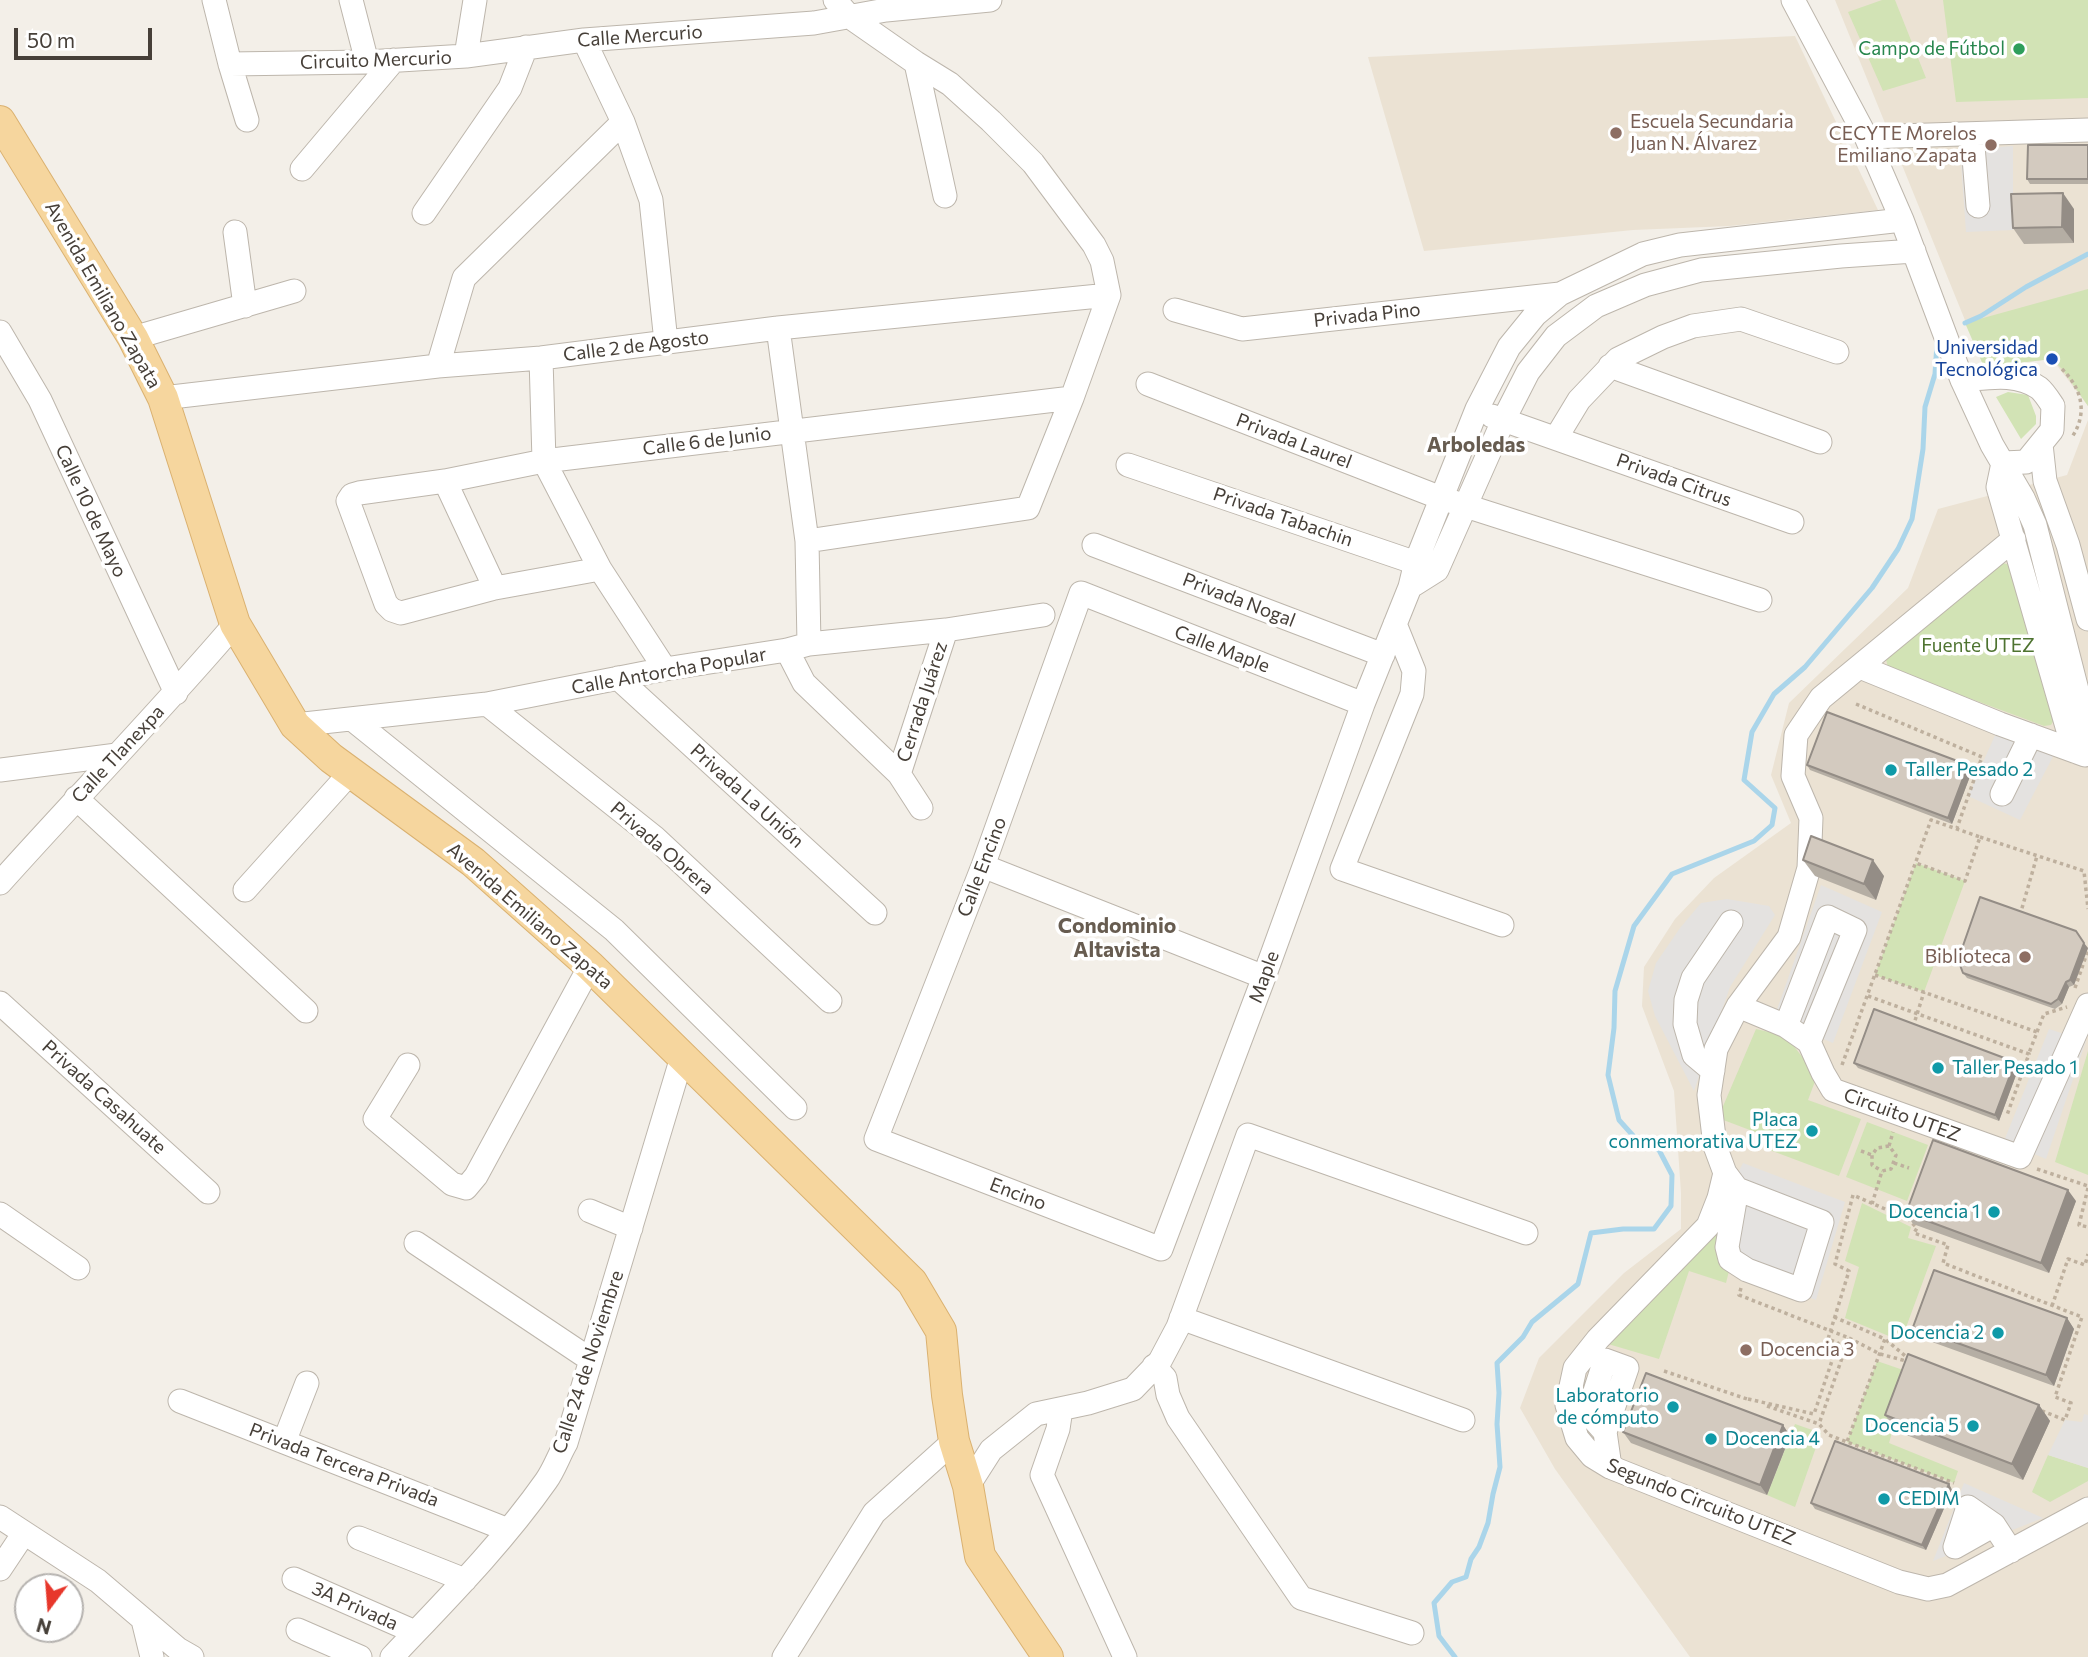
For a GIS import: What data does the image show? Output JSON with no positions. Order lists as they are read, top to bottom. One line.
{"streets":{"main road":["Avenida Emiliano Zapata"],"street":["Calle Mercurio","Circuito Mercurio","Privada Pino","Calle 2 de Agosto","Calle 6 de Junio","Privada Laurel","Privada Citrus","Calle 10 de Mayo","Privada Tabachin","Privada Nogal","Calle Maple","Calle Antorcha Popular","Cerrada Juárez","Calle Tlanexpa","Privada La Unión","Privada Obrera","Calle Encino","Maple","Privada Casahuate","Circuito UTEZ","Encino","Calle 24 de Noviembre","Privada Tercera Privada","Segundo Circuito UTEZ","3A Privada"]},"crossings":[["Calle Mercurio","Circuito Mercurio"],["Avenida Emiliano Zapata","Calle 2 de Agosto"],["Avenida Emiliano Zapata","Calle Antorcha Popular"],["Avenida Emiliano Zapata","Calle Tlanexpa"],["Avenida Emiliano Zapata","Calle 24 de Noviembre"],["Calle 10 de Mayo","Calle Tlanexpa"],["Privada Tabachin","Maple"],["Privada Nogal","Maple"],["Calle Maple","Calle Encino"],["Calle Maple","Maple"],["Calle Antorcha Popular","Cerrada Juárez"],["Calle Antorcha Popular","Privada La Unión"],["Calle Antorcha Popular","Privada Obrera"],["Calle Encino","Encino"],["Maple","Encino"],["Calle 24 de Noviembre","Privada Tercera Privada"],["Calle 24 de Noviembre","3A Privada"]],"districts":["Arboledas","Condominio Altavista"],"parks":["Fuente UTEZ"],"places":["Campo de Fútbol","Escuela Secundaria Juan N. Álvarez","CECYTE Morelos Emiliano Zapata","Universidad Tecnológica","Taller Pesado 2","Biblioteca","Taller Pesado 1","Placa conmemorativa UTEZ","Docencia 1","Docencia 2","Docencia 3","Laboratorio de cómputo","Docencia 5","Docencia 4","CEDIM"],"scale_bar":"50 m","north":"bottom"}
